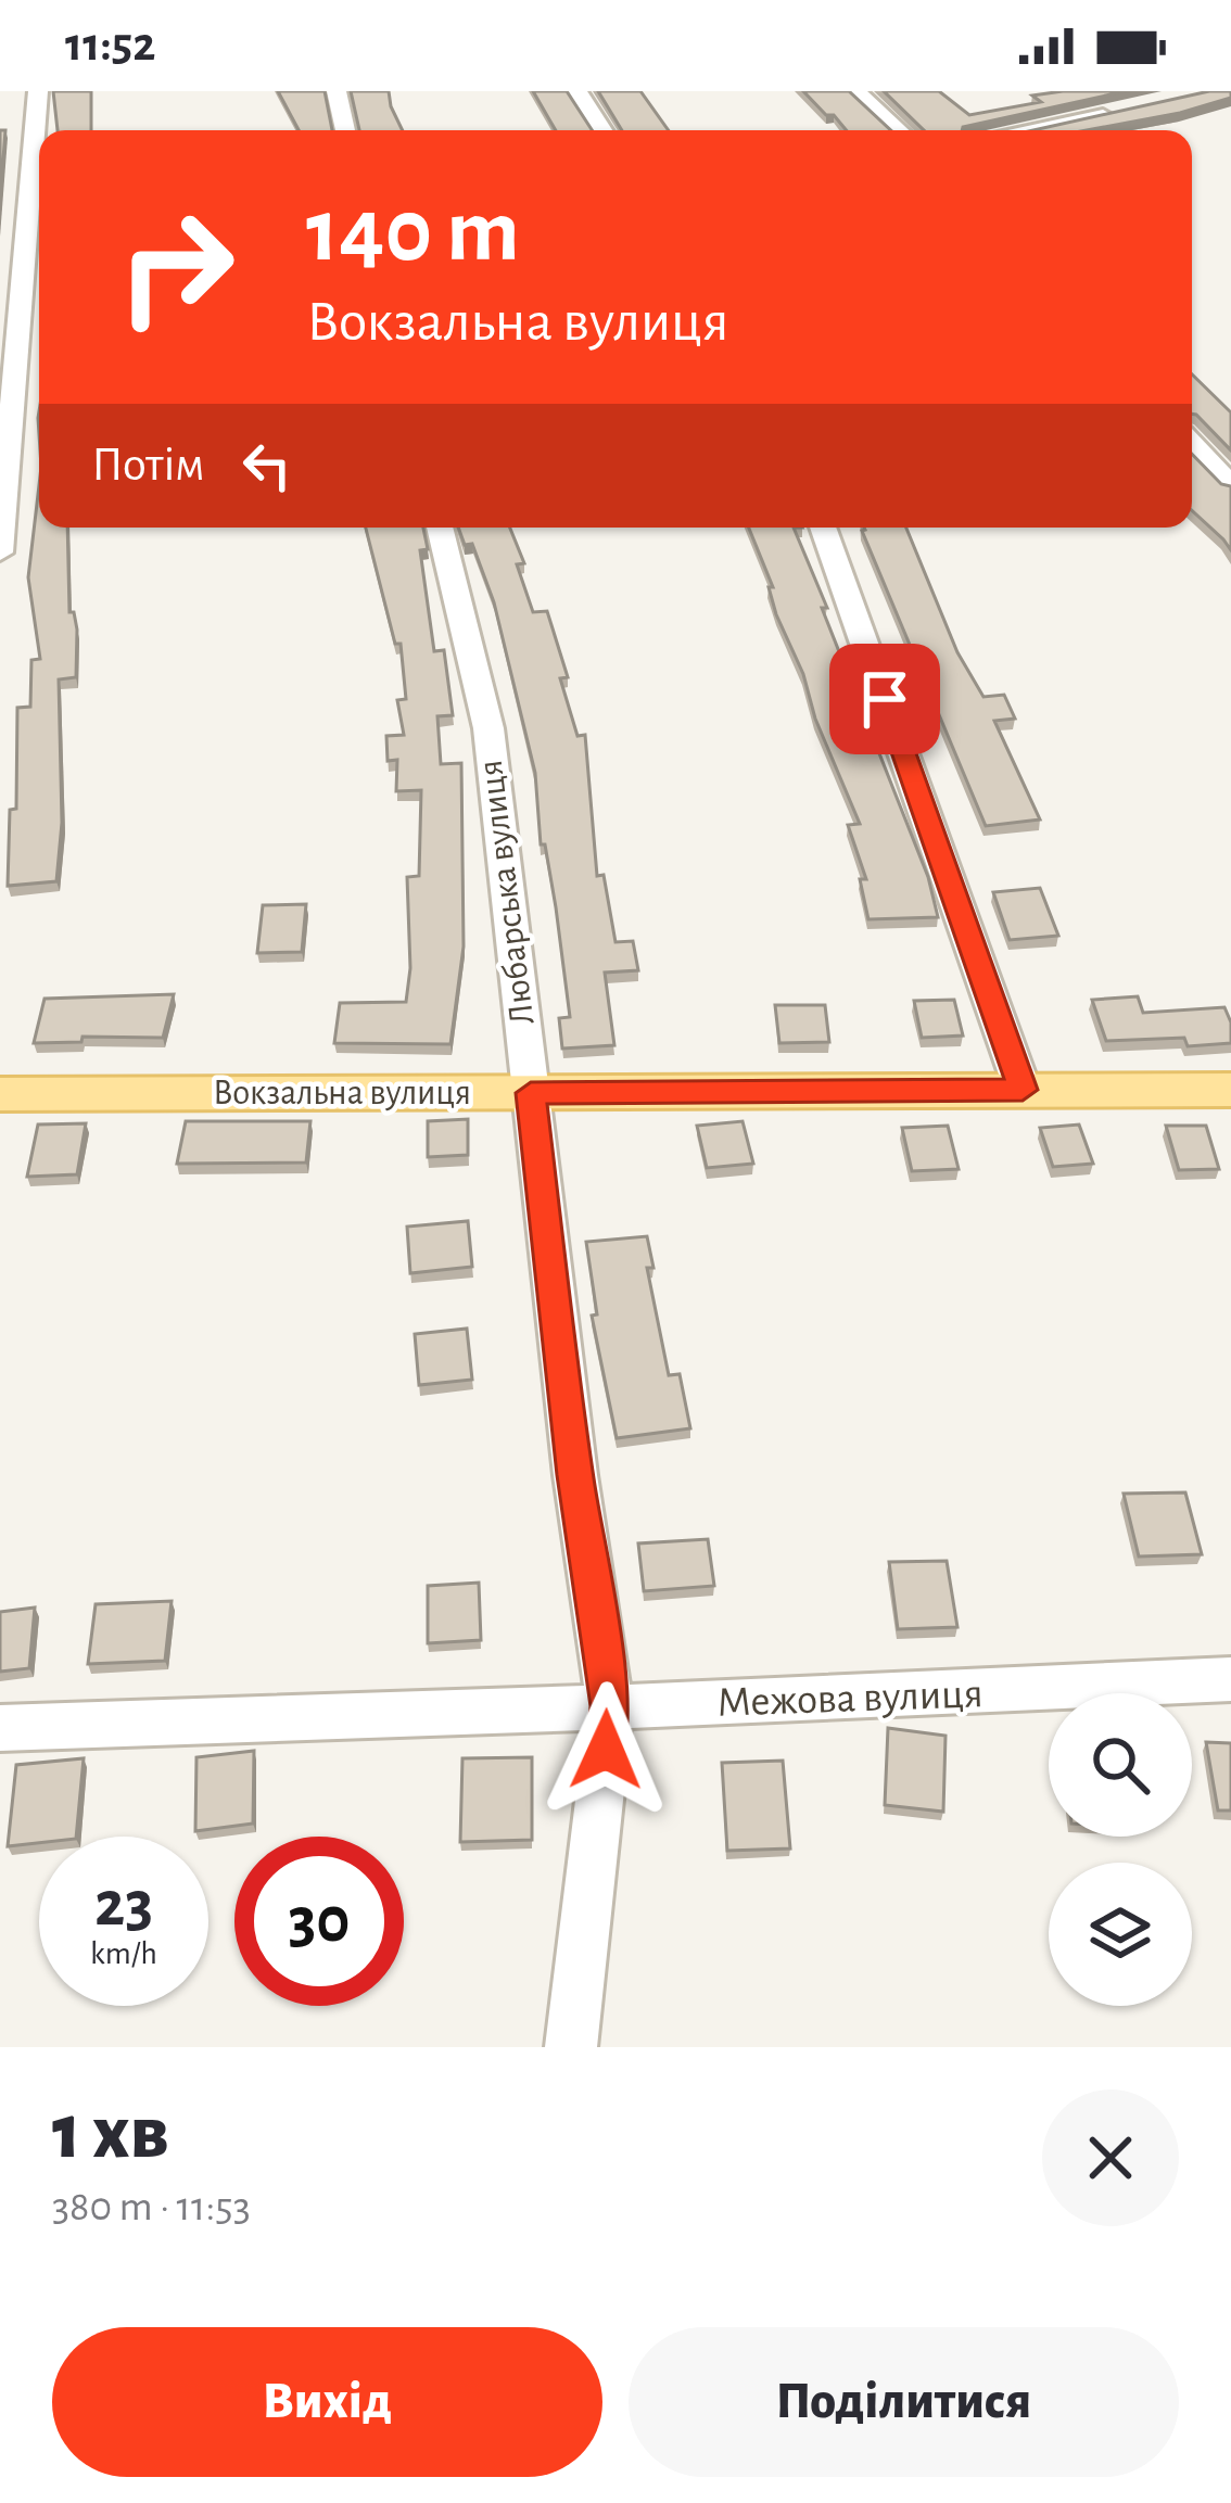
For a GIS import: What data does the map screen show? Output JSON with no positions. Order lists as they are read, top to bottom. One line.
{"streets":{"main road":["Вокзальна вулиця"],"street":["Любарська вулиця","Межова вулиця"]},"crossings":[["Любарська вулиця","Вокзальна вулиця"],["Любарська вулиця","Межова вулиця"]],"page":{"status":"11:52","turn":["140 m","Вокзальна вулиця"],"then":"Потім","speed":"23 km/h","limit":"30","heading":["1 хв","380 m · 11:53"],"buttons":["Вихід","Поділитися"]}}
